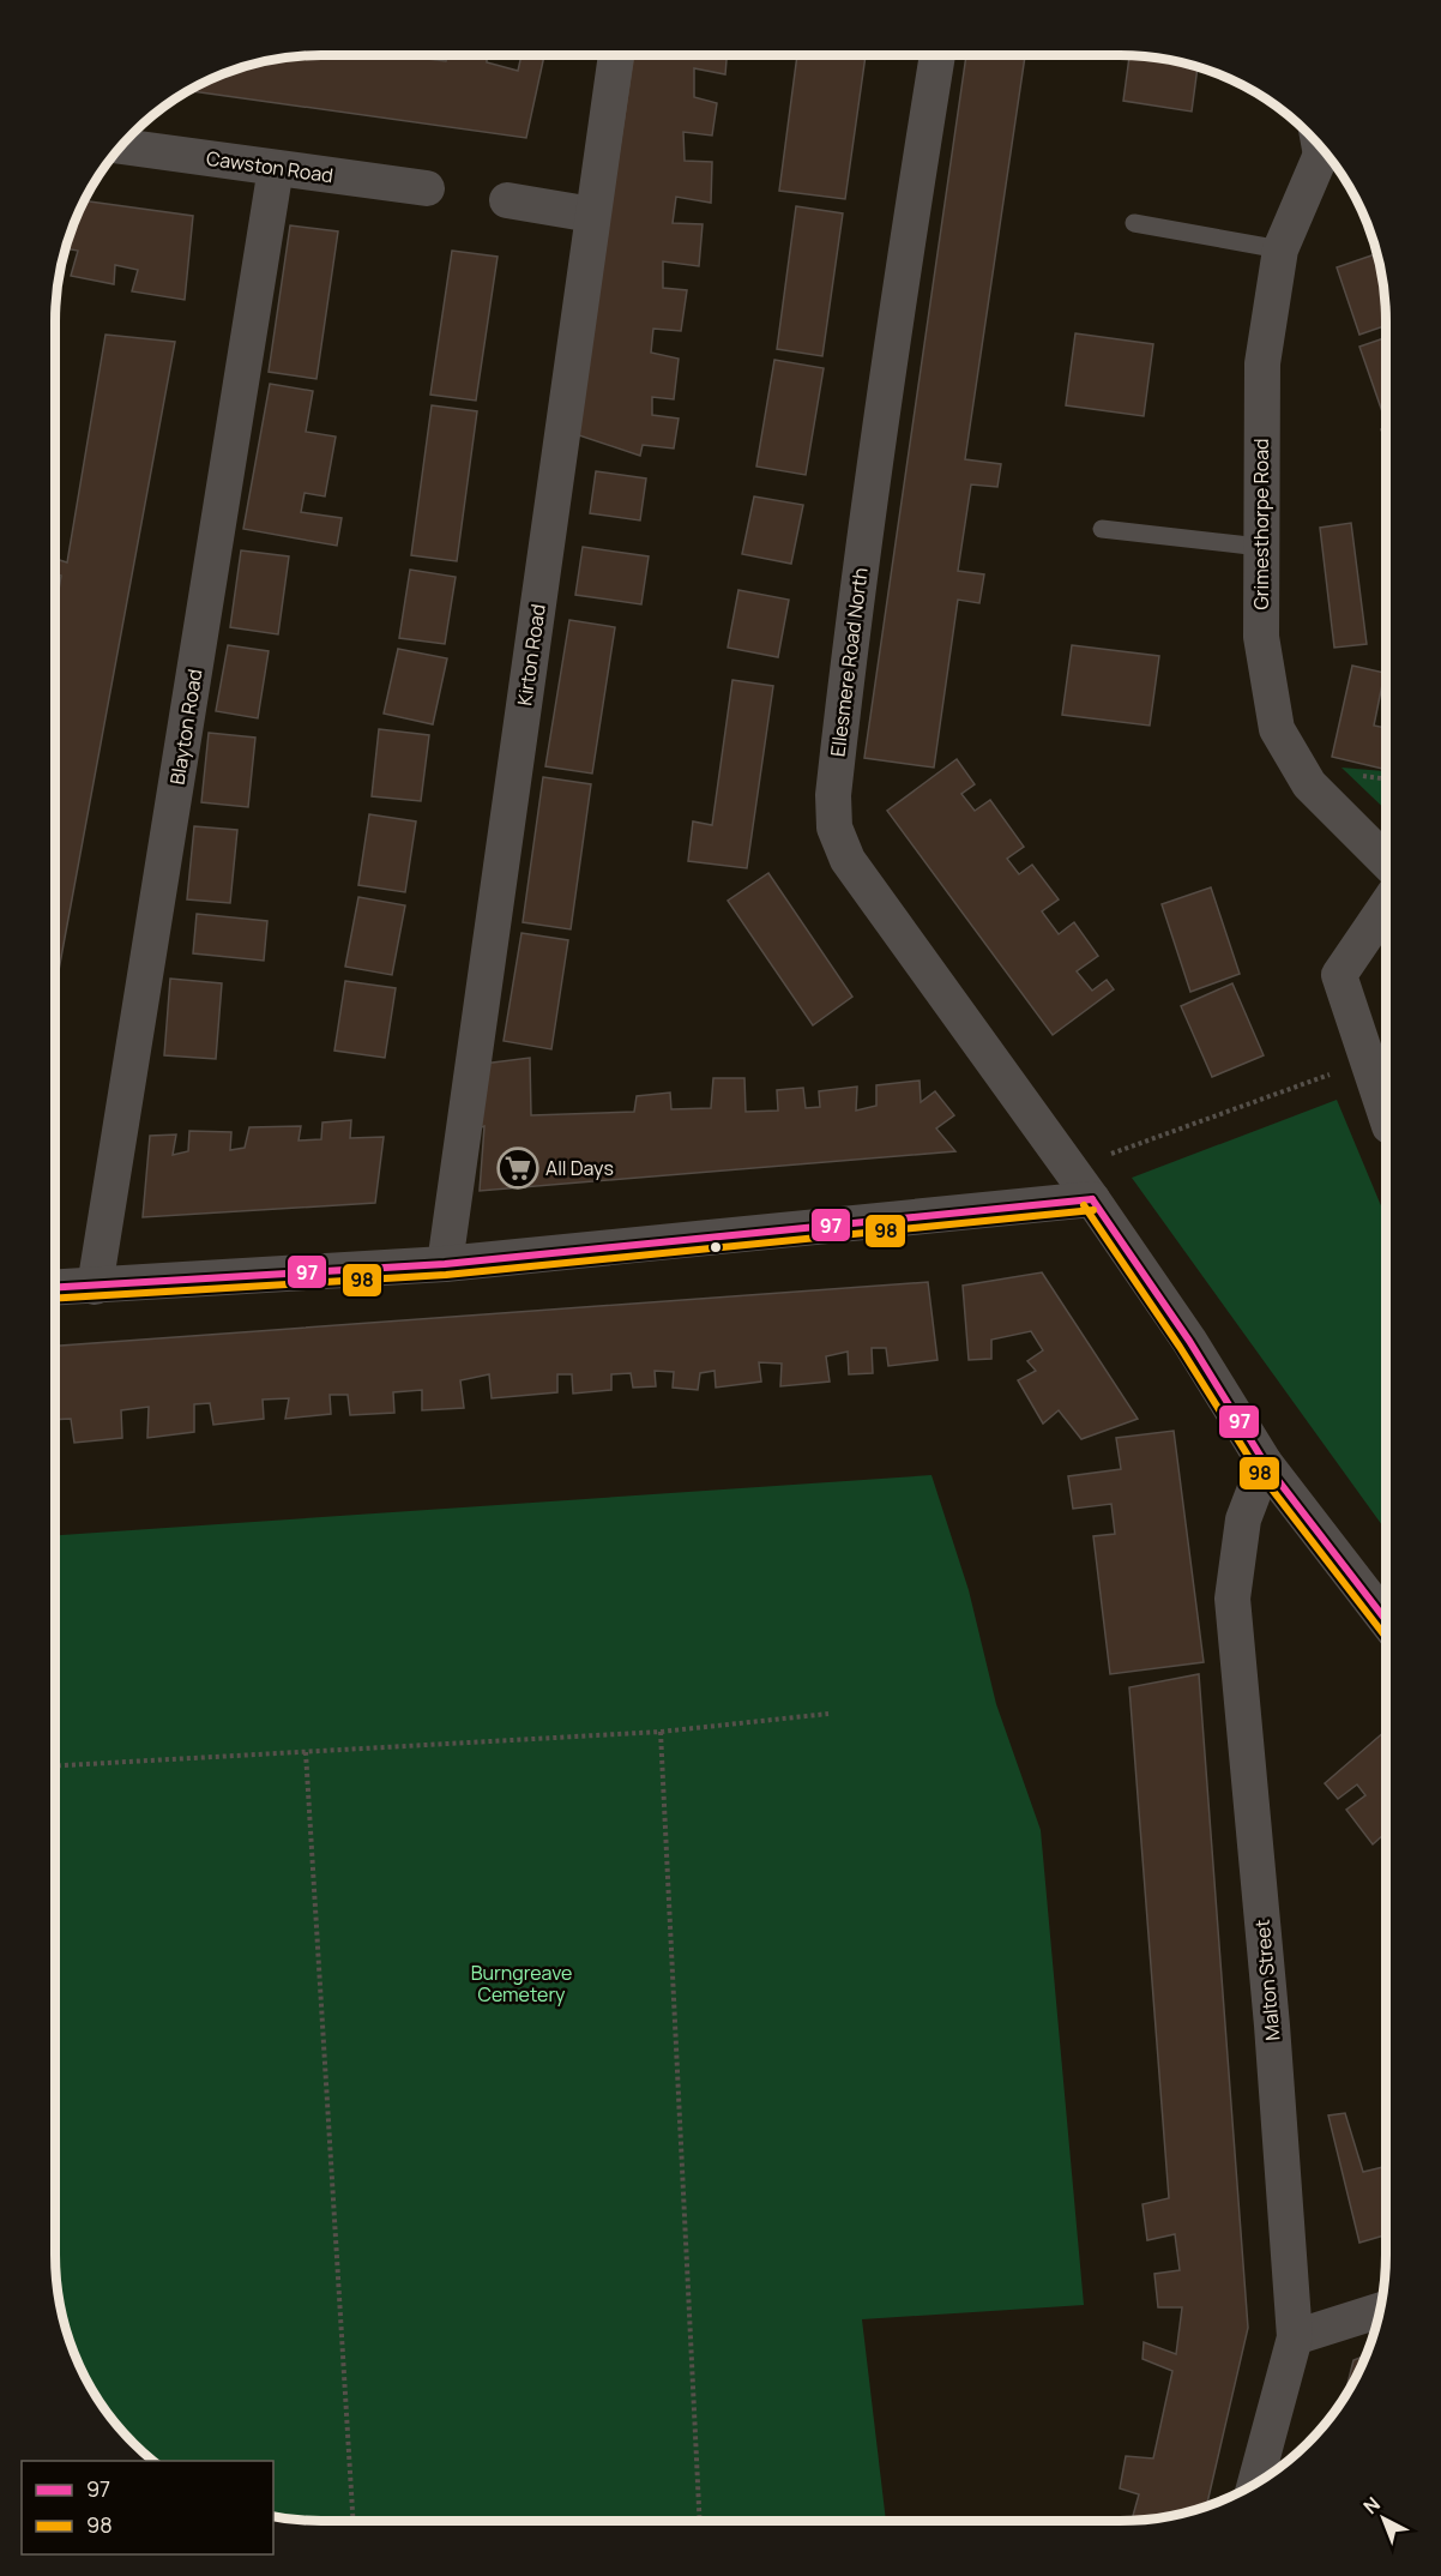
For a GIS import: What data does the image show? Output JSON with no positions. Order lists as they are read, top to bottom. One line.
{"streets":{"street":["Cawston Road","Grimesthorpe Road","Kirton Road","Ellesmere Road North","Blayton Road","Malton Street"]},"crossings":[["Cawston Road","Blayton Road"],["Ellesmere Road North","Malton Street"]],"parks":["Burngreave Cemetery"],"places":{"supermarket":["All Days"]},"lines":["transit line 97","transit line 98"],"legend":["97","98"],"north":"top left"}
